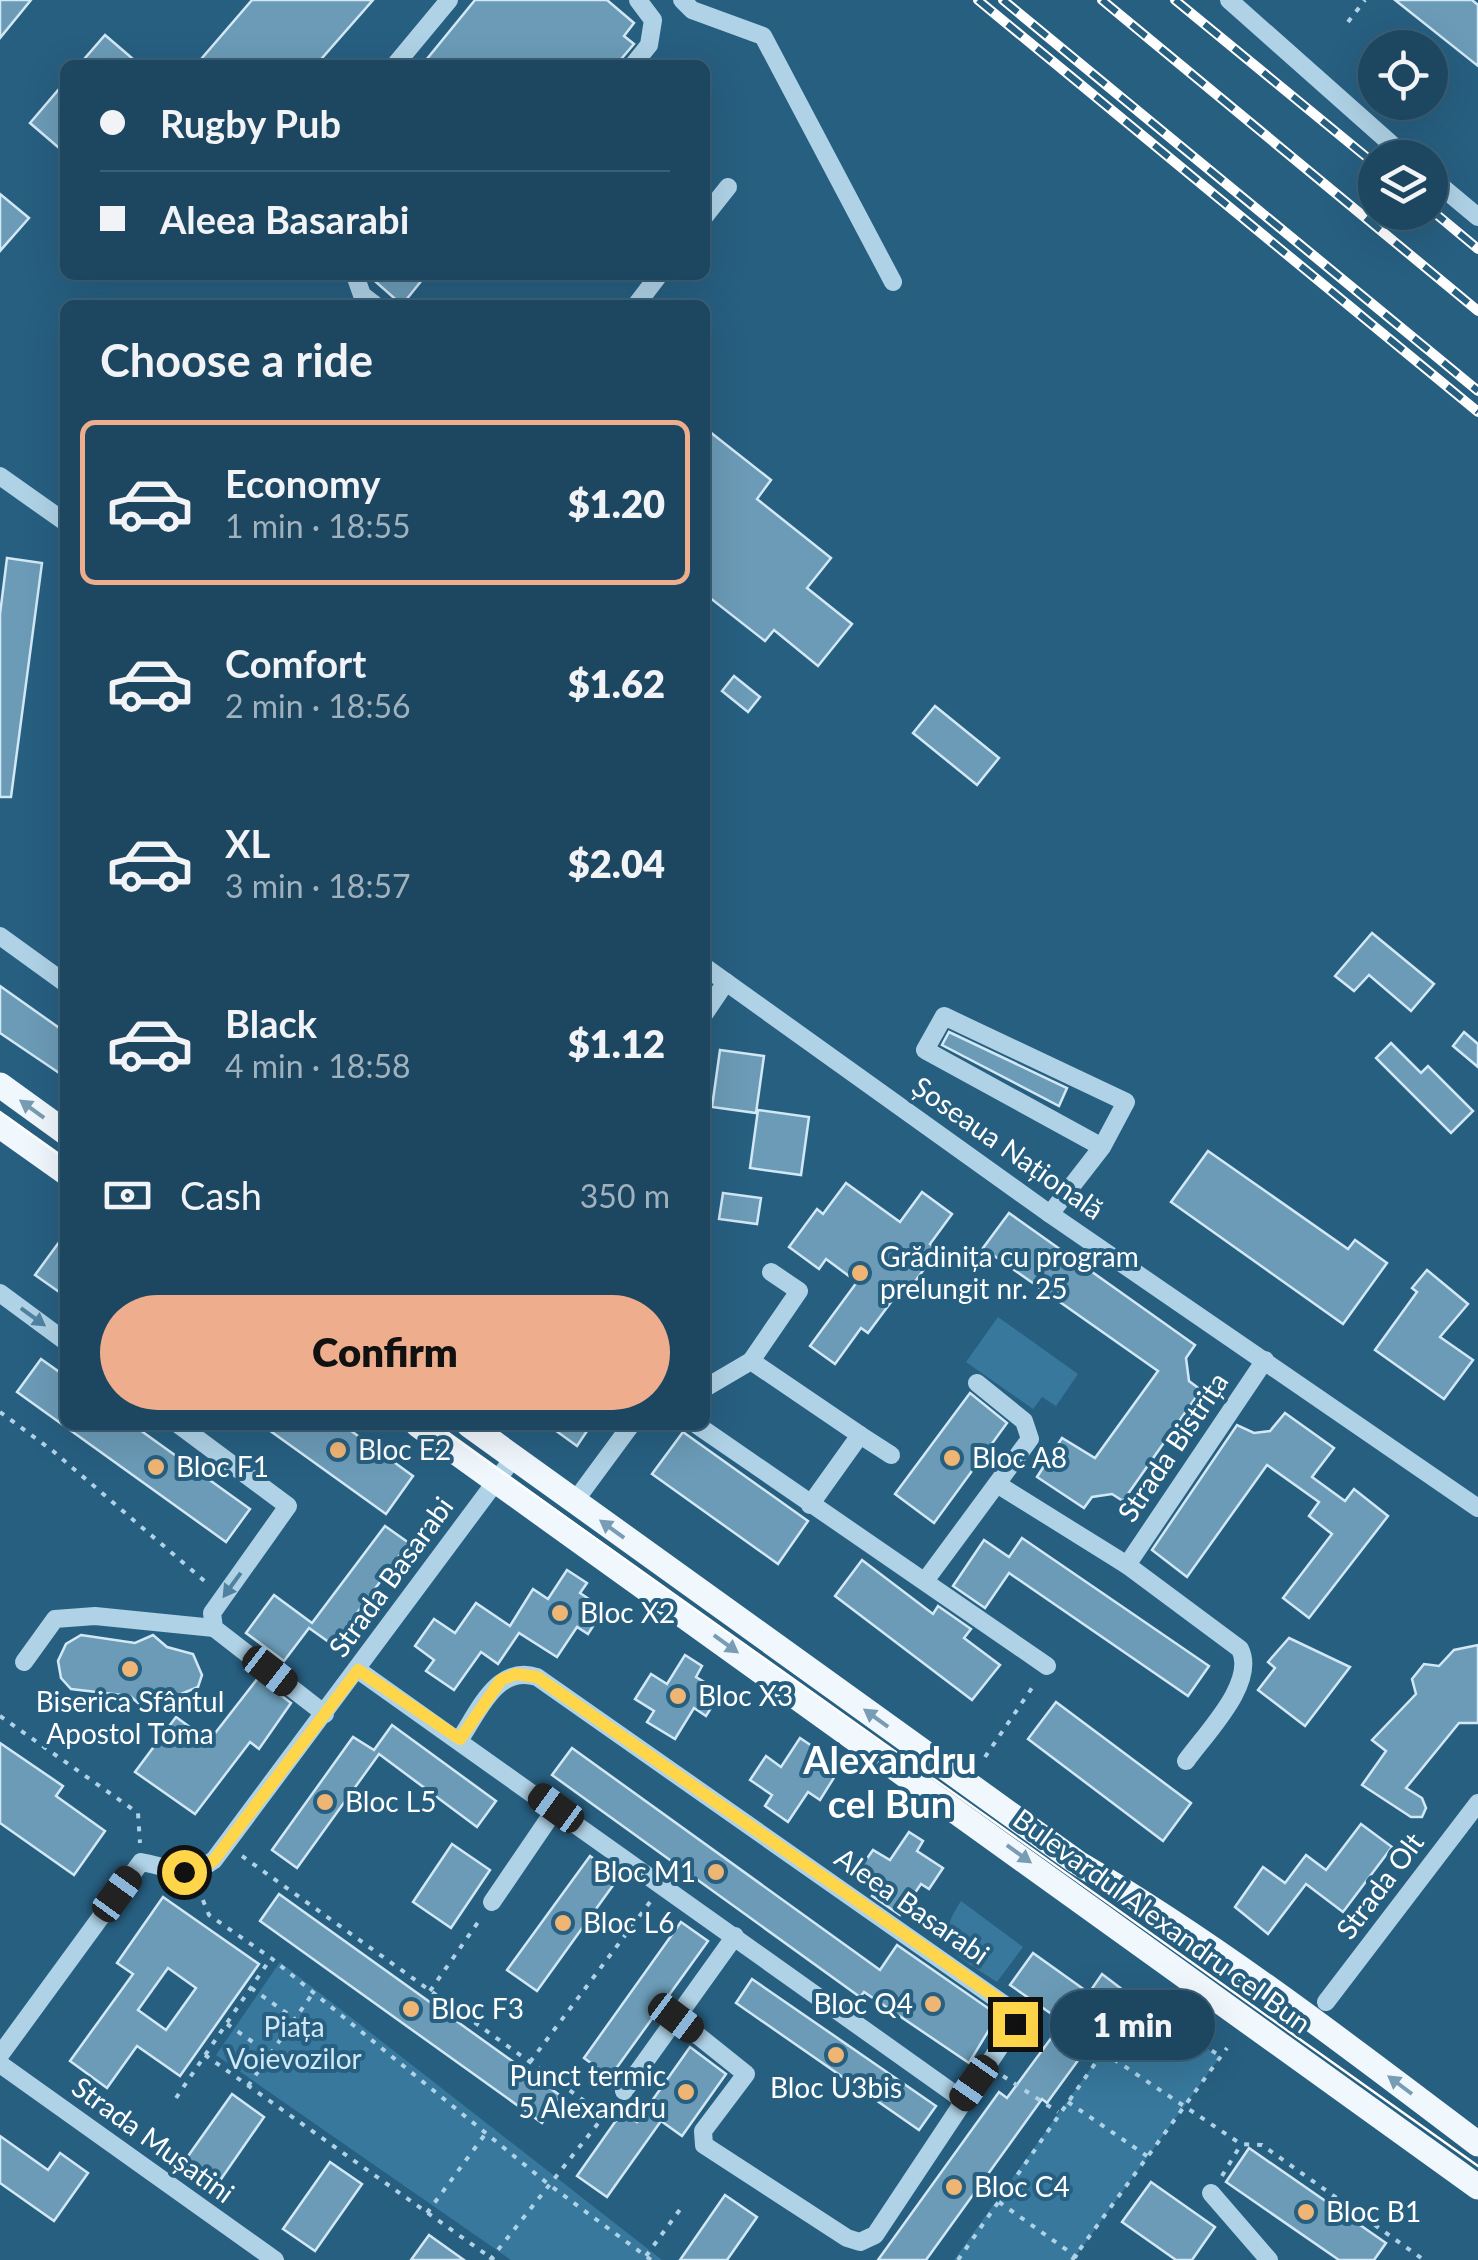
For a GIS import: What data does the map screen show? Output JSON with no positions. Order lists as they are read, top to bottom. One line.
{"streets":{"main road":["Bulevardul Alexandru cel Bun"],"street":["Șoseaua Națională","Strada Bistrița","Strada Basarabi","Strada Olt","Aleea Basarabi","Strada Mușatini"]},"crossings":[["Șoseaua Națională","Strada Bistrița"],["Strada Basarabi","Bulevardul Alexandru cel Bun"]],"districts":["Alexandru cel Bun"],"parks":["Piața Voievozilor"],"places":["Grădinița cu program prelungit nr. 25","Bloc E2","Bloc A8","Bloc F1","Bloc X2","Biserica Sfântul Apostol Toma","Bloc X3","Bloc L5","Bloc M1","Bloc L6","Bloc Q4","Bloc F3","Bloc U3bis","Punct termic 5 Alexandru","Bloc C4","Bloc B1"],"page":{"banner":["Rugby Pub","Aleea Basarabi"],"heading":"Choose a ride","list":[{"name":"Economy","note":"1 min · 18:55","value":"$1.20"},{"name":"Comfort","note":"2 min · 18:56","value":"$1.62"},{"name":"XL","note":"3 min · 18:57","value":"$2.04"},{"name":"Black","note":"4 min · 18:58","value":"$1.12"}],"pay":["Cash","350 m"],"buttons":"Confirm","bubble":"1 min"}}
